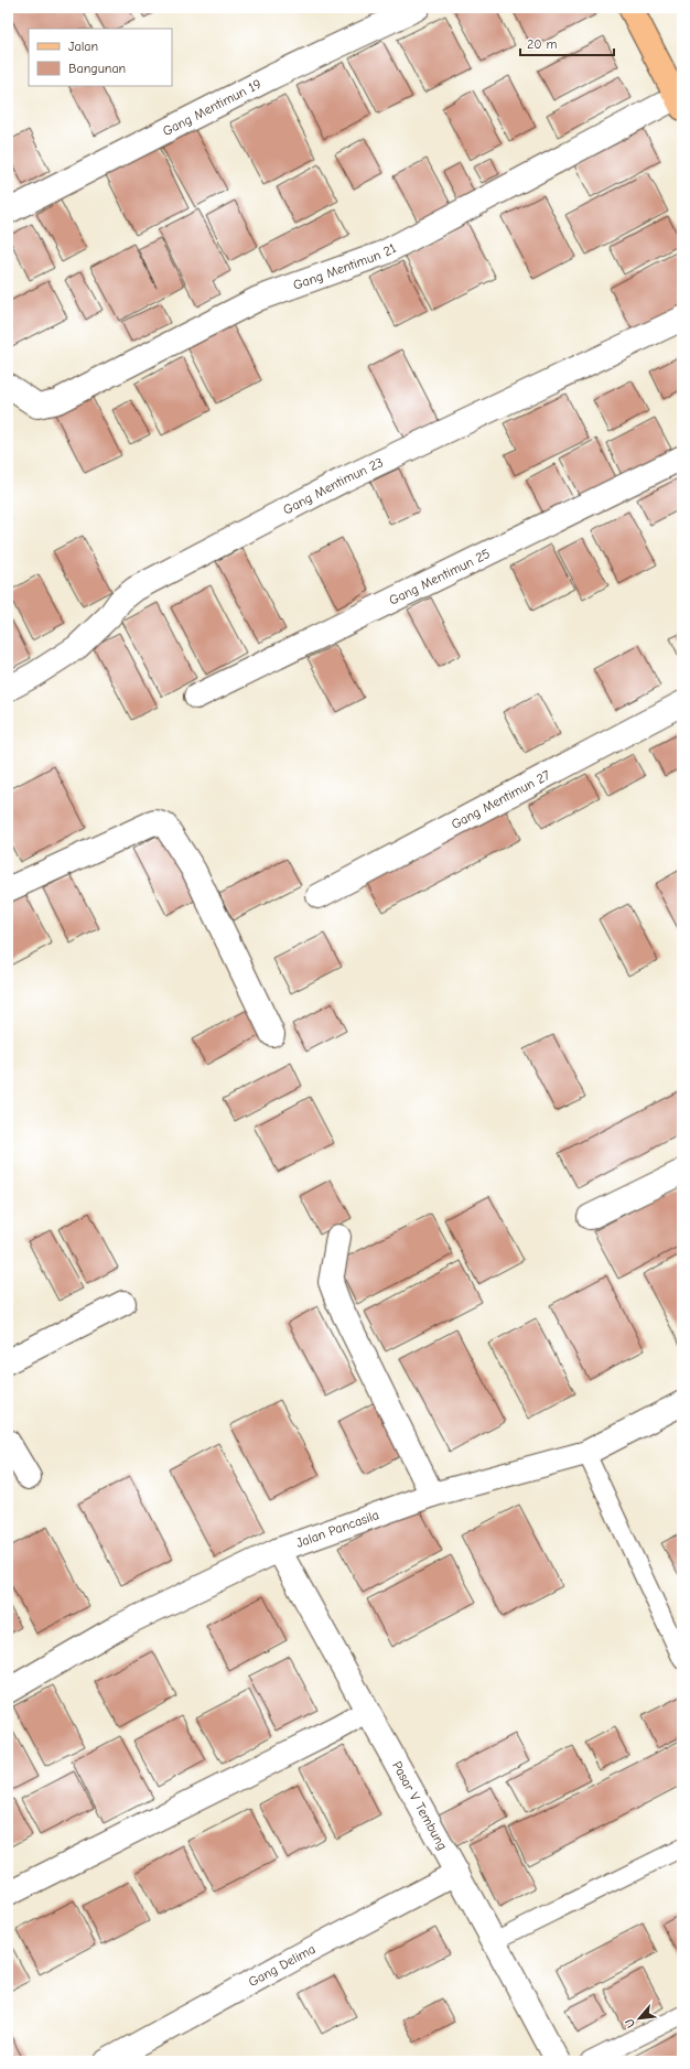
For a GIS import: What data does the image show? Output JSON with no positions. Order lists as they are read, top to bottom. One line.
{"streets":{"street":["Gang Mentimun 19","Gang Mentimun 21","Gang Mentimun 23","Gang Mentimun 25","Gang Mentimun 27","Jalan Pancasila","Pasar V Tembung","Gang Delima"]},"crossings":[["Jalan Pancasila","Pasar V Tembung"],["Pasar V Tembung","Gang Delima"]],"legend":["Jalan","Bangunan"],"scale_bar":"20 m","north":"bottom left"}
